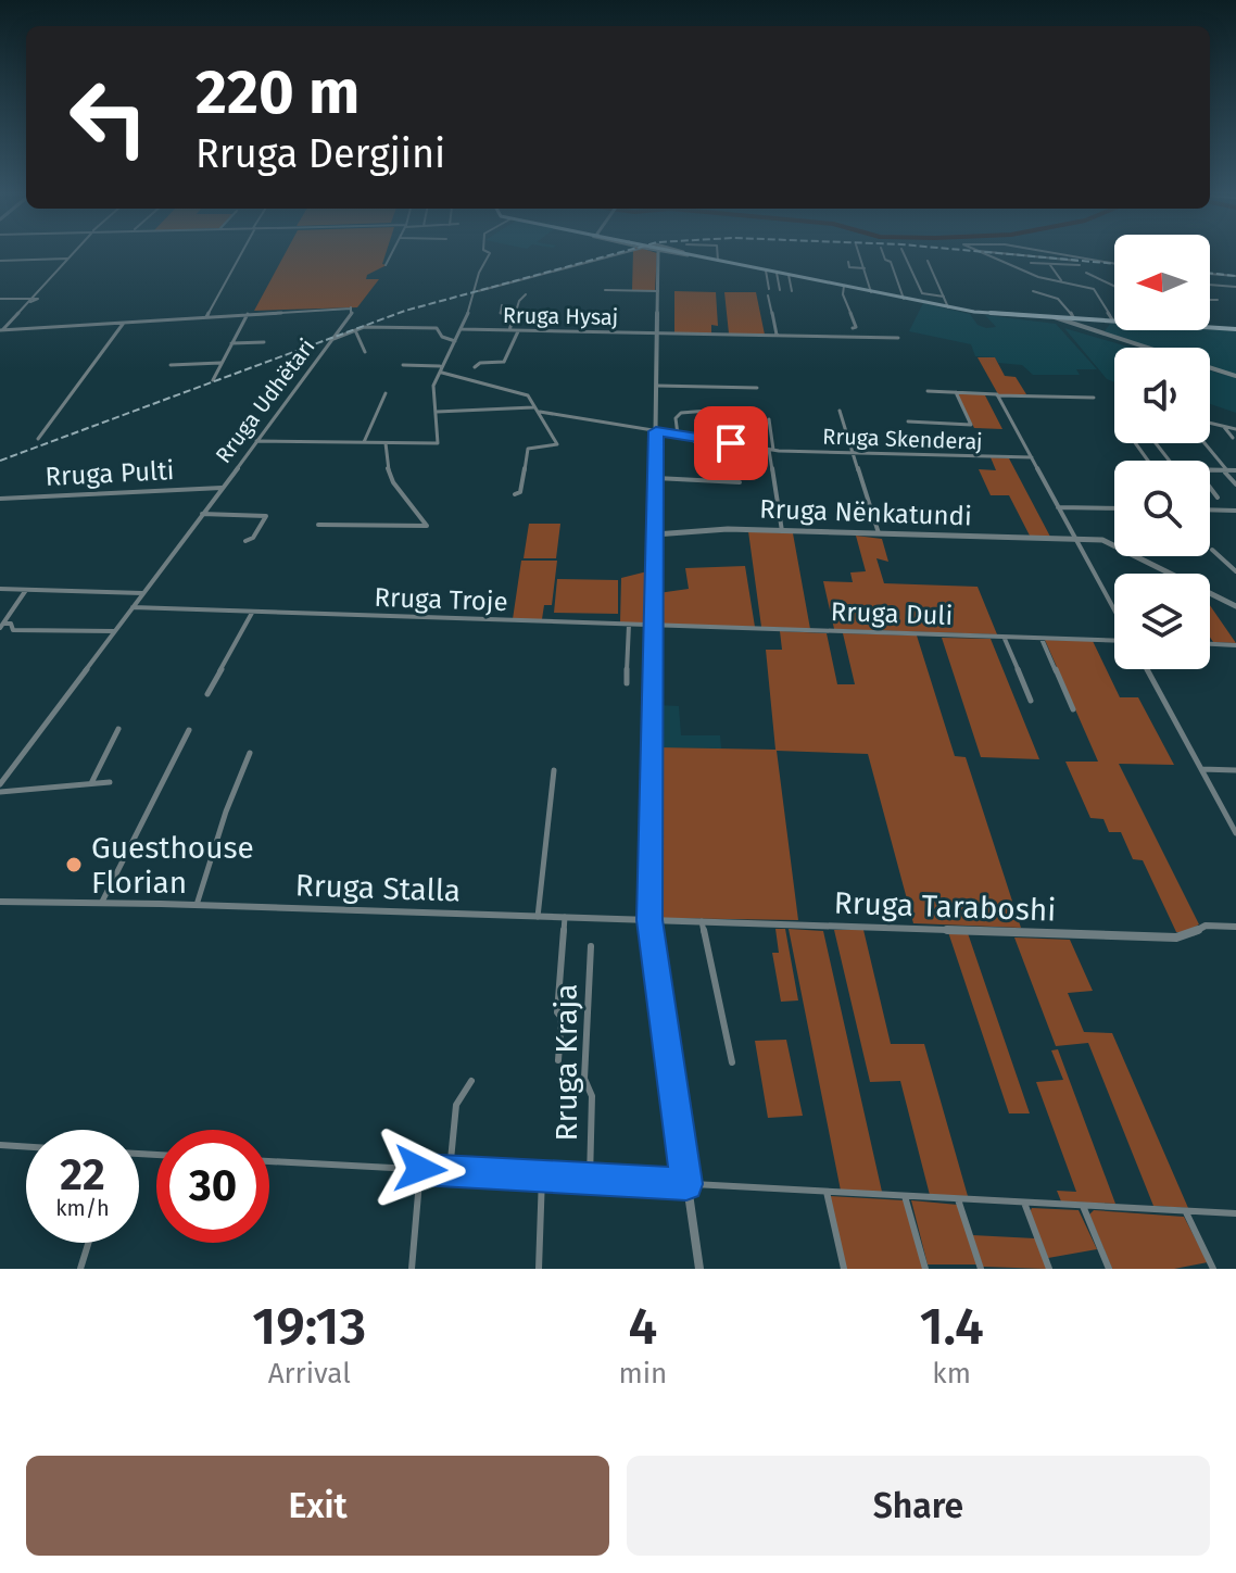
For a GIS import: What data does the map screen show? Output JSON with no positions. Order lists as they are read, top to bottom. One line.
{"streets":{"street":["Rruga Hysaj","Rruga Udhëtari","Rruga Skenderaj","Rruga Pulti","Rruga Nënkatundi","Rruga Troje","Rruga Duli","Rruga Stalla","Rruga Taraboshi","Rruga Kraja"]},"crossings":[["Rruga Udhëtari","Rruga Pulti"],["Rruga Udhëtari","Rruga Troje"],["Rruga Troje","Rruga Duli"],["Rruga Stalla","Rruga Taraboshi"]],"places":["Guesthouse Florian"],"north":"left","page":{"turn":["220 m","Rruga Dergjini"],"speed":"22 km/h","limit":"30","eta":["19:13","Arrival","4","min","1.4","km"],"buttons":["Exit","Share"]}}
